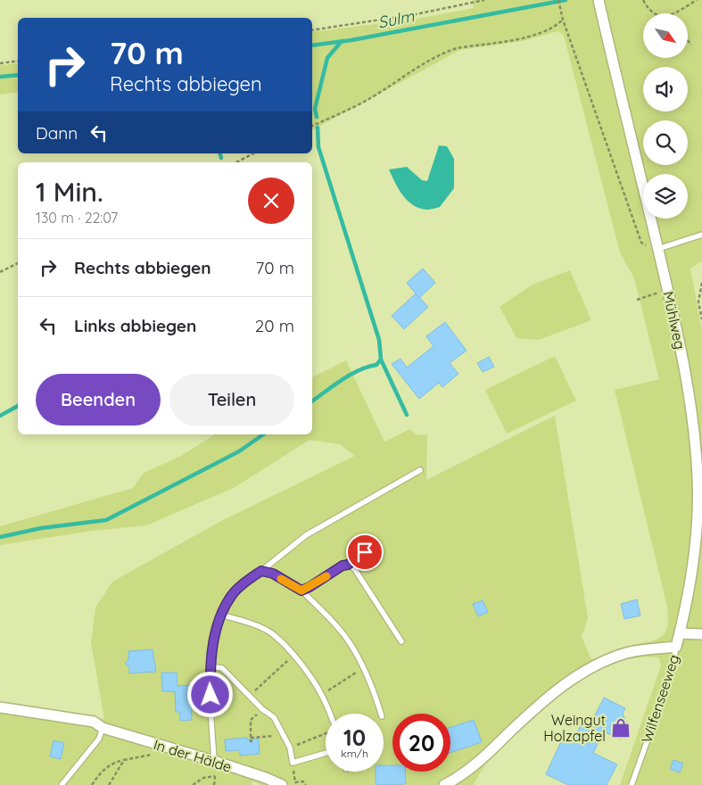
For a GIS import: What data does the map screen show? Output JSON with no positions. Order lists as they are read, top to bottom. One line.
{"streets":{"street":["Mühlweg","Wilfenseeweg","In der Hälde"]},"crossings":[["Mühlweg","Wilfenseeweg"]],"water":["Sulm"],"places":{"shop":["Weingut Holzapfel"]},"north":"bottom right","page":{"turn":["70 m","Rechts abbiegen"],"then":"Dann","heading":["1 Min.","130 m · 22:07"],"list":[{"name":"Rechts abbiegen","value":"70 m"},{"name":"Links abbiegen","value":"20 m"}],"buttons":["Beenden","Teilen"],"speed":"10 km/h","limit":"20"}}
